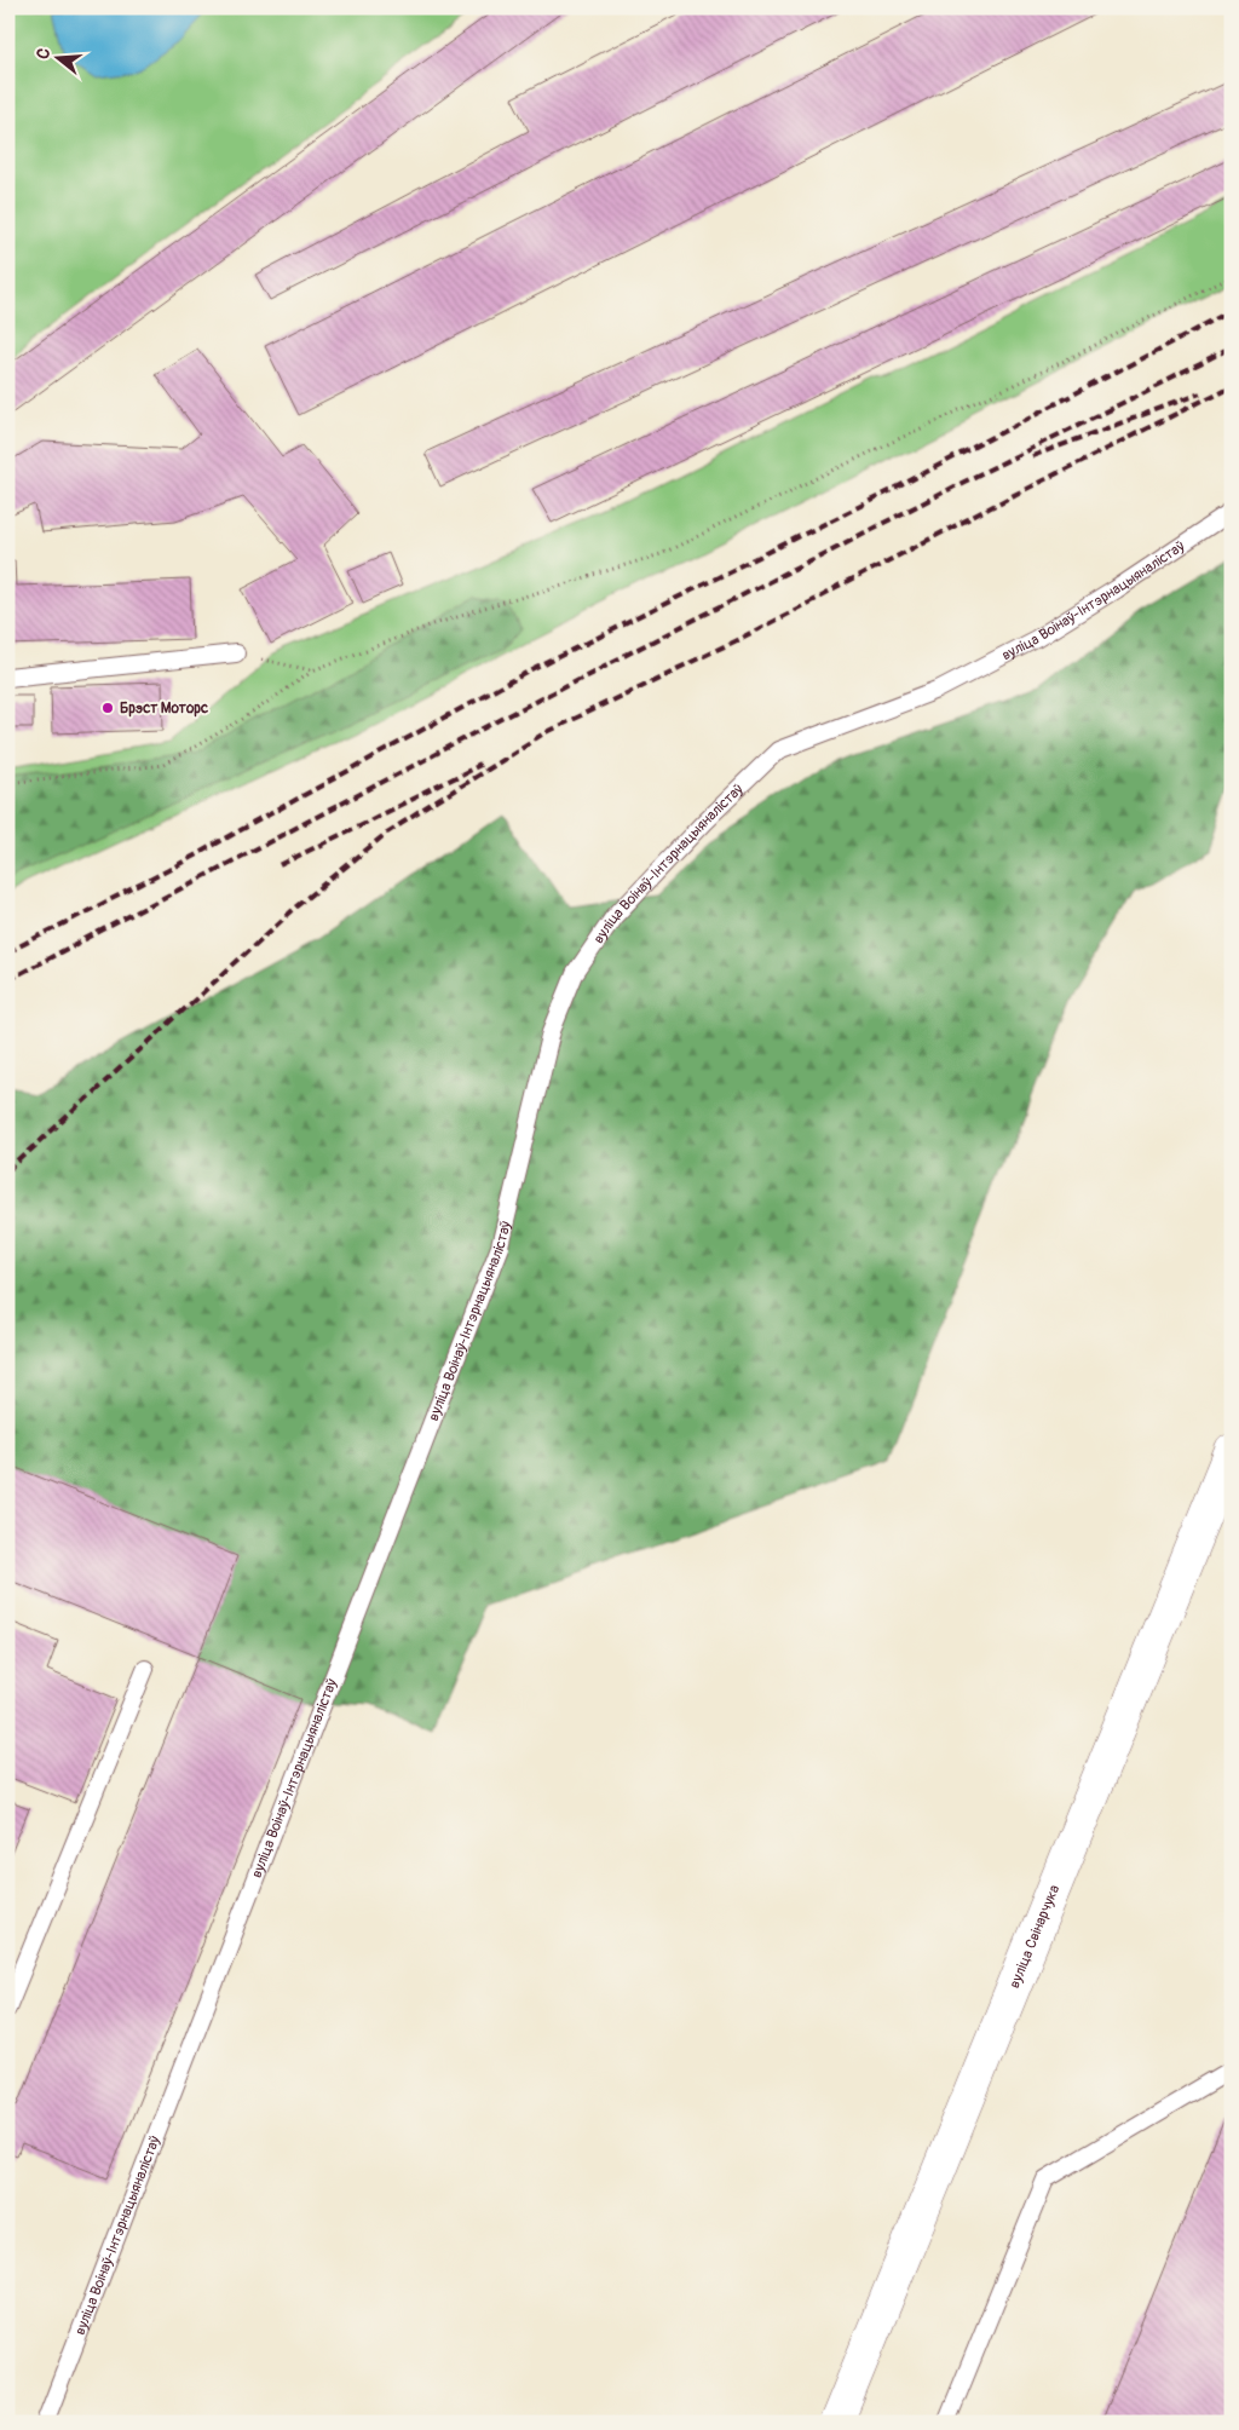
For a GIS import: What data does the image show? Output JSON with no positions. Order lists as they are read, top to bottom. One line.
{"streets":{"street":["вуліца Свінарчука"],"lane":["вуліца Воінаў-Інтэрнацыяналістаў"]},"places":["Брэст Моторс"],"north":"left"}
